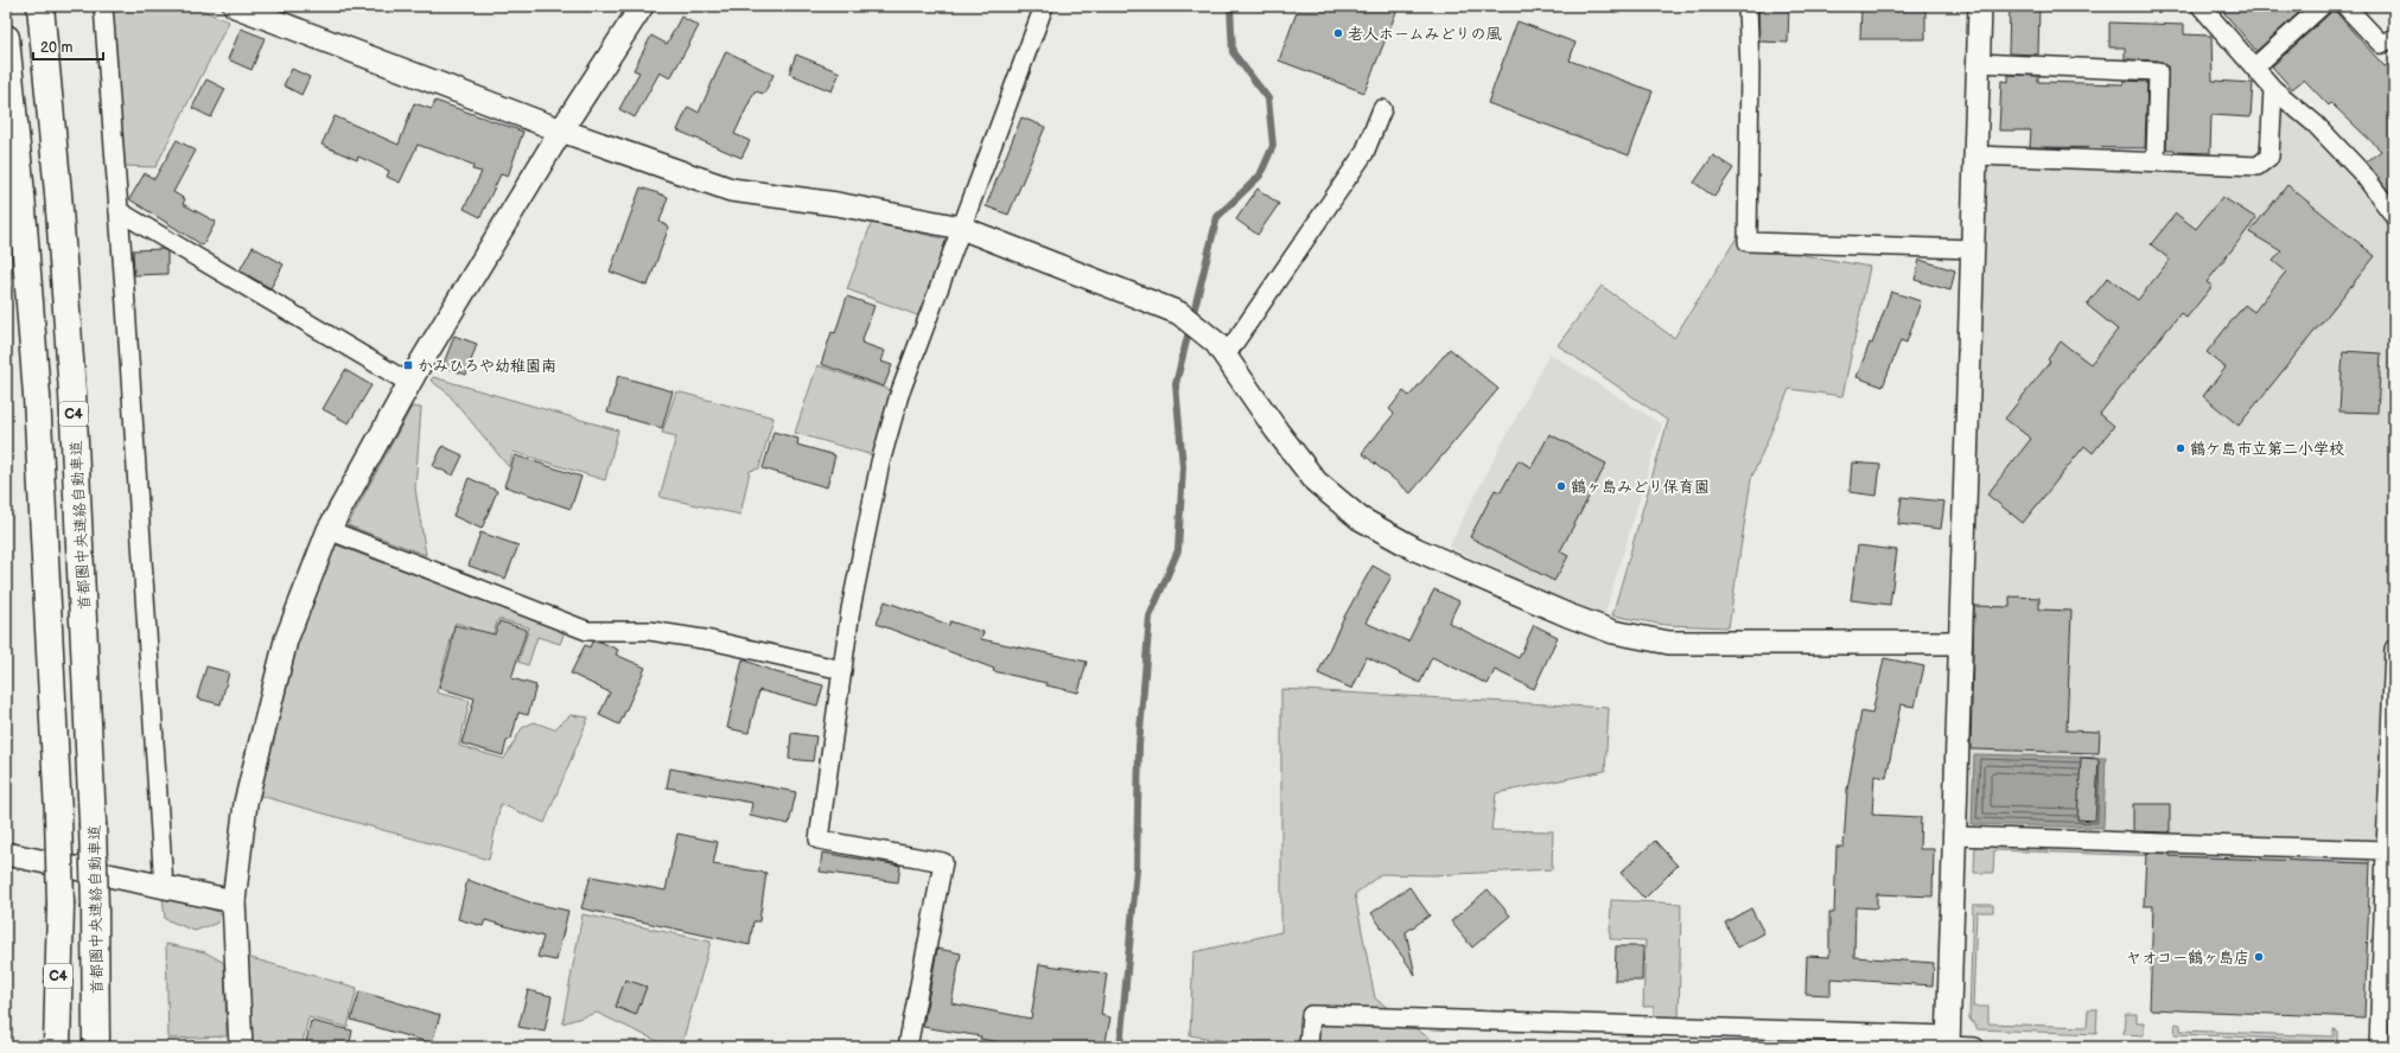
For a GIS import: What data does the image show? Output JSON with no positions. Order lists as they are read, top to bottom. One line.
{"streets":{"highway":["C4","首都圏中央連絡自動車道"]},"places":{"other":["老人ホームみどりの風","鶴ケ島市立第二小学校","鶴ヶ島みどり保育園","ヤオコー鶴ヶ島店"],"transit":["かみひろや幼稚園南"]},"scale_bar":"20 m"}
